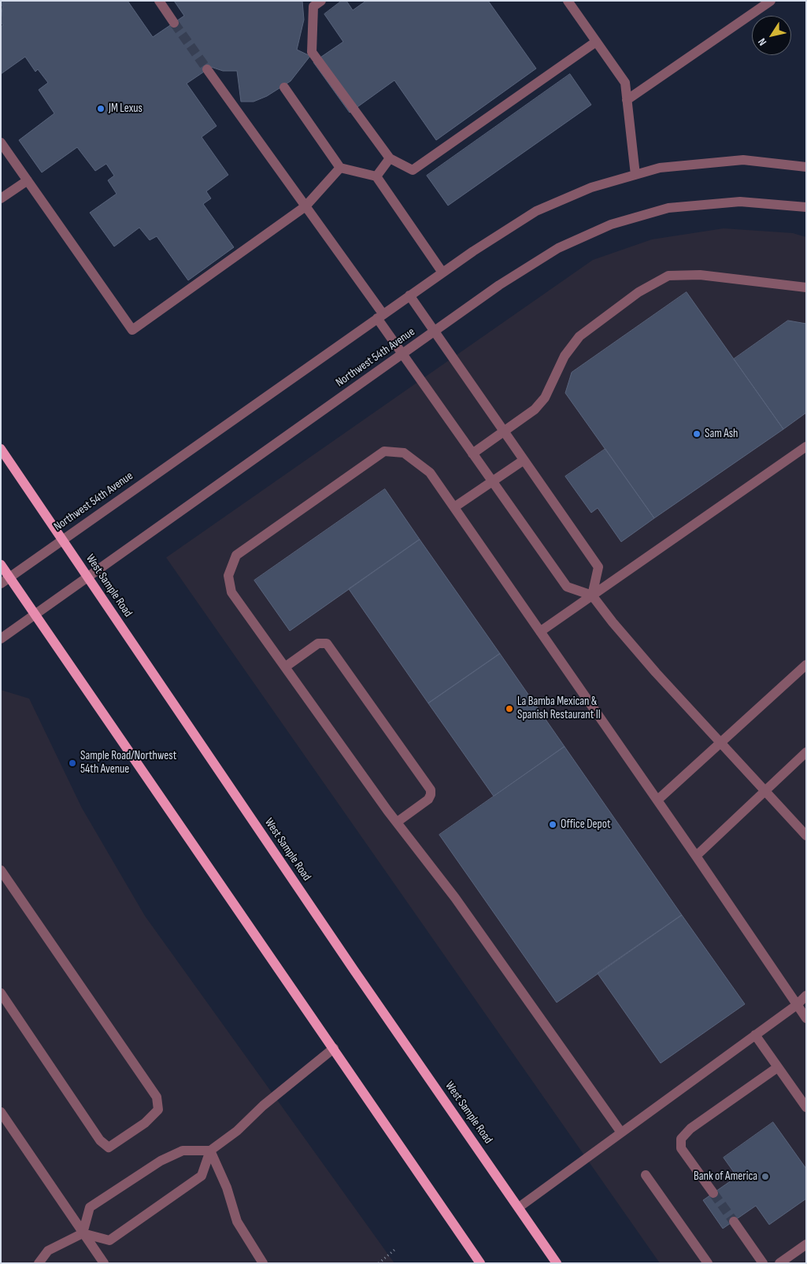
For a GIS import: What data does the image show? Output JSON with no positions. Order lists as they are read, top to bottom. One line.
{"streets":{"main road":["West Sample Road"],"street":["Northwest 54th Avenue"]},"crossings":[["Northwest 54th Avenue","West Sample Road"]],"places":["JM Lexus","Sam Ash","La Bamba Mexican & Spanish Restaurant II","Sample Road/Northwest 54th Avenue","Office Depot","Bank of America"],"north":"bottom left"}
